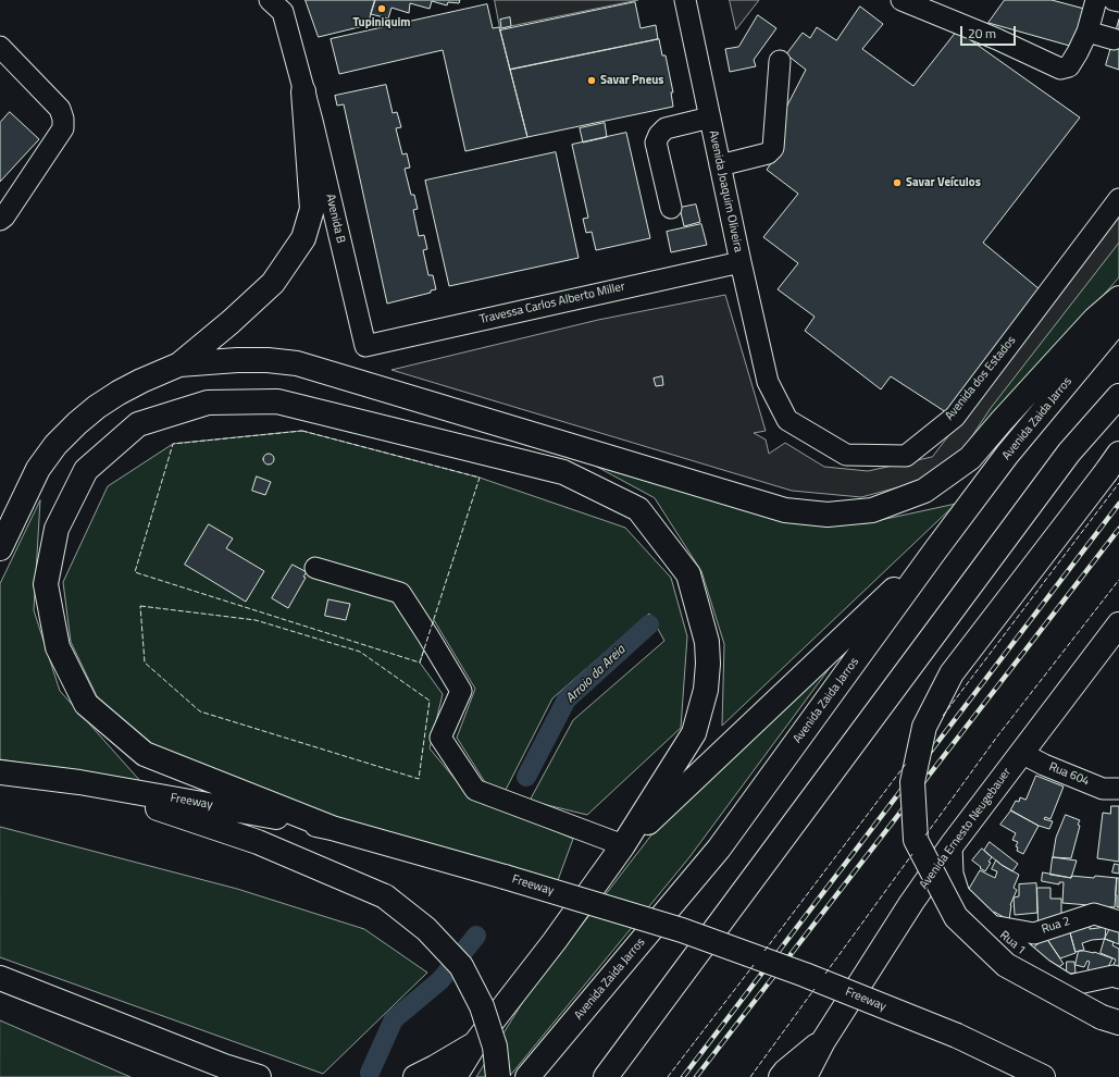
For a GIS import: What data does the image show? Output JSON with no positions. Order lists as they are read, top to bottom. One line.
{"streets":{"main road":["Avenida Zaida Jarros","Freeway","Avenida Ernesto Neugebauer"],"street":["Avenida Joaquim Oliveira","Avenida B","Travessa Carlos Alberto Miller","Avenida dos Estados","Rua 604","Rua 2","Rua 1"]},"crossings":[["Avenida Joaquim Oliveira","Travessa Carlos Alberto Miller"],["Avenida Joaquim Oliveira","Avenida dos Estados"],["Avenida B","Travessa Carlos Alberto Miller"],["Rua 604","Avenida Ernesto Neugebauer"],["Avenida Ernesto Neugebauer","Rua 1"],["Rua 2","Rua 1"]],"water":["Arroio da Areia"],"places":["Tupiniquim","Savar Pneus","Savar Veículos"],"scale_bar":"20 m"}
